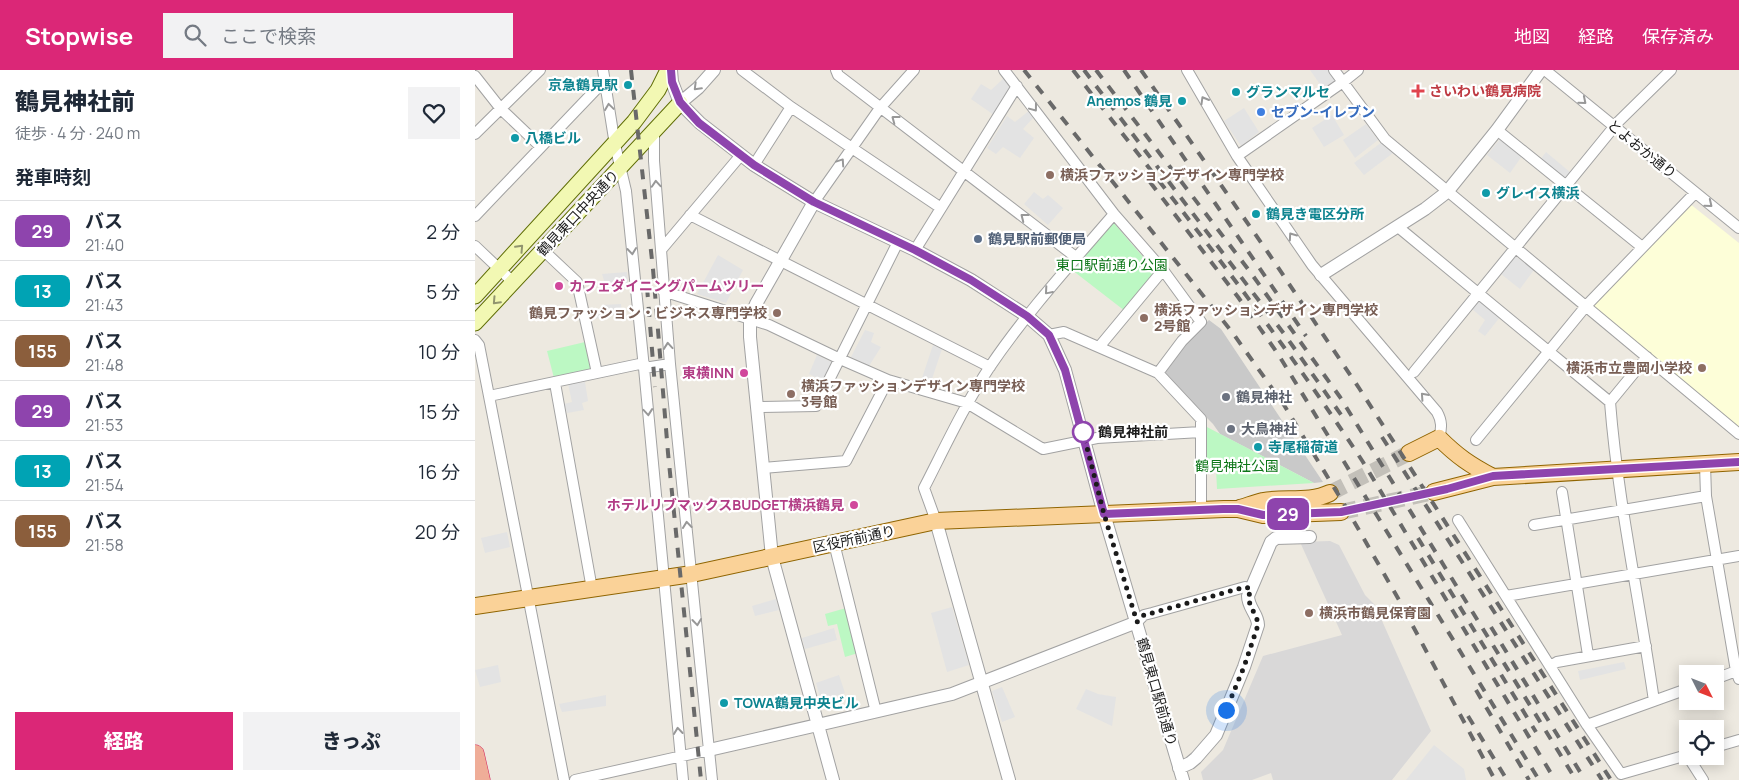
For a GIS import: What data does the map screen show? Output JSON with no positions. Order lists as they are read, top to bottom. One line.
{"streets":{"main road":["鶴見東口中央通り","区役所前通り"],"street":["とよおか通り","鶴見東口駅前通り"]},"crossings":[["鶴見東口中央通り","鶴見東口駅前通り"],["区役所前通り","鶴見東口駅前通り"]],"parks":["東口駅前通り公園","鶴見神社公園"],"places":{"other":["京急鶴見駅","グランマルセ","Anemos 鶴見","セブン-イレブン","八橋ビル","横浜ファッションデザイン専門学校","グレイス横浜","鶴見き電区分所","鶴見駅前郵便局","カフェダイニングパームツリー","鶴見ファッション・ビジネス専門学校","横浜ファッションデザイン専門学校 2号館","横浜市立豊岡小学校","東横INN","横浜ファッションデザイン専門学校 3号館","鶴見神社","大鳥神社","鶴見神社前","寺尾稲荷道","ホテルリブマックスBUDGET横浜鶴見","横浜市鶴見保育園","TOWA鶴見中央ビル"],"health":["さいわい鶴見病院"]},"lines":["bus line 29"],"north":"bottom right","page":{"header":"Stopwise","search":"ここで検索","nav":["地図","経路","保存済み"],"heading":[["鶴見神社前","徒歩 · 4 分 · 240 m"],"発車時刻"],"on_map":"29","list":[{"mark":"29","name":"バス","note":"21:40","value":"2 分"},{"mark":"13","name":"バス","note":"21:43","value":"5 分"},{"mark":"155","name":"バス","note":"21:48","value":"10 分"},{"mark":"29","name":"バス","note":"21:53","value":"15 分"},{"mark":"13","name":"バス","note":"21:54","value":"16 分"},{"mark":"155","name":"バス","note":"21:58","value":"20 分"}],"buttons":["経路","きっぷ"]}}
